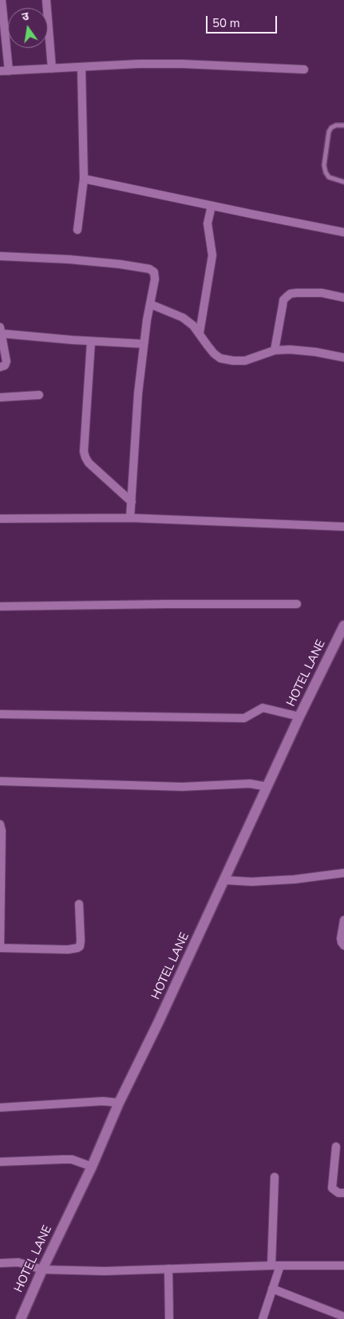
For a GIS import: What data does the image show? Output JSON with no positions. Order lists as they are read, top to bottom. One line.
{"streets":{"street":["HOTEL LANE"]},"scale_bar":"50 m","north":"top"}
